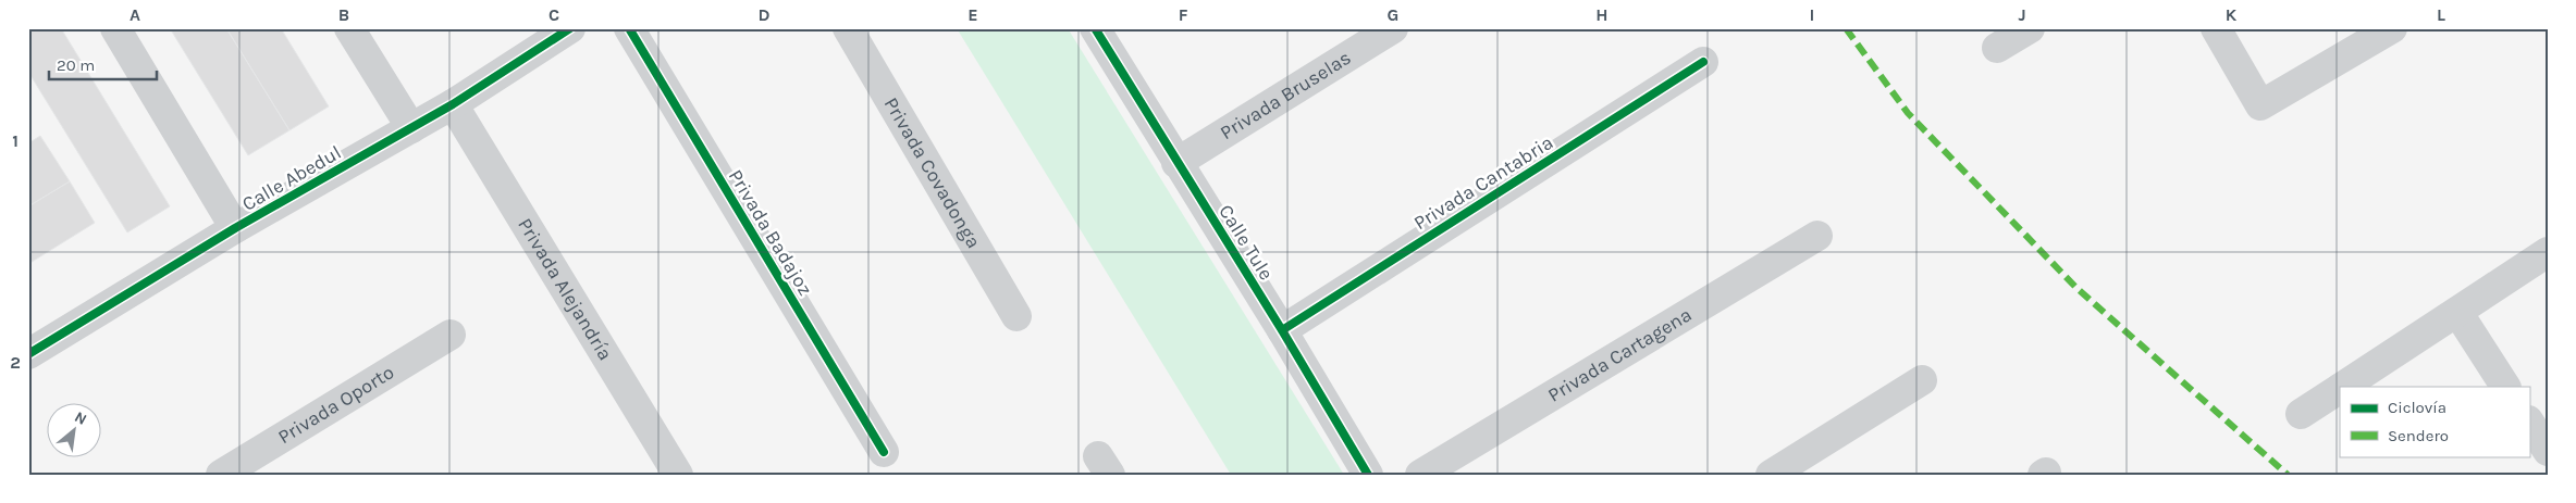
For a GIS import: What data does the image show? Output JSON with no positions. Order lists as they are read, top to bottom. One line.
{"streets":{"street":["Privada Bruselas","Privada Covadonga","Calle Abedul","Privada Cantabria","Privada Badajoz","Calle Tule","Privada Alejandría","Privada Cartagena","Privada Oporto"]},"crossings":[["Privada Bruselas","Calle Tule"],["Calle Abedul","Privada Alejandría"],["Privada Cantabria","Calle Tule"]],"legend":["Ciclovía","Sendero"],"scale_bar":"20 m","north":"top right","grid":{"columns":["A","B","C","D","E","F","G","H","I","J","K","L"],"rows":["1","2"]}}
